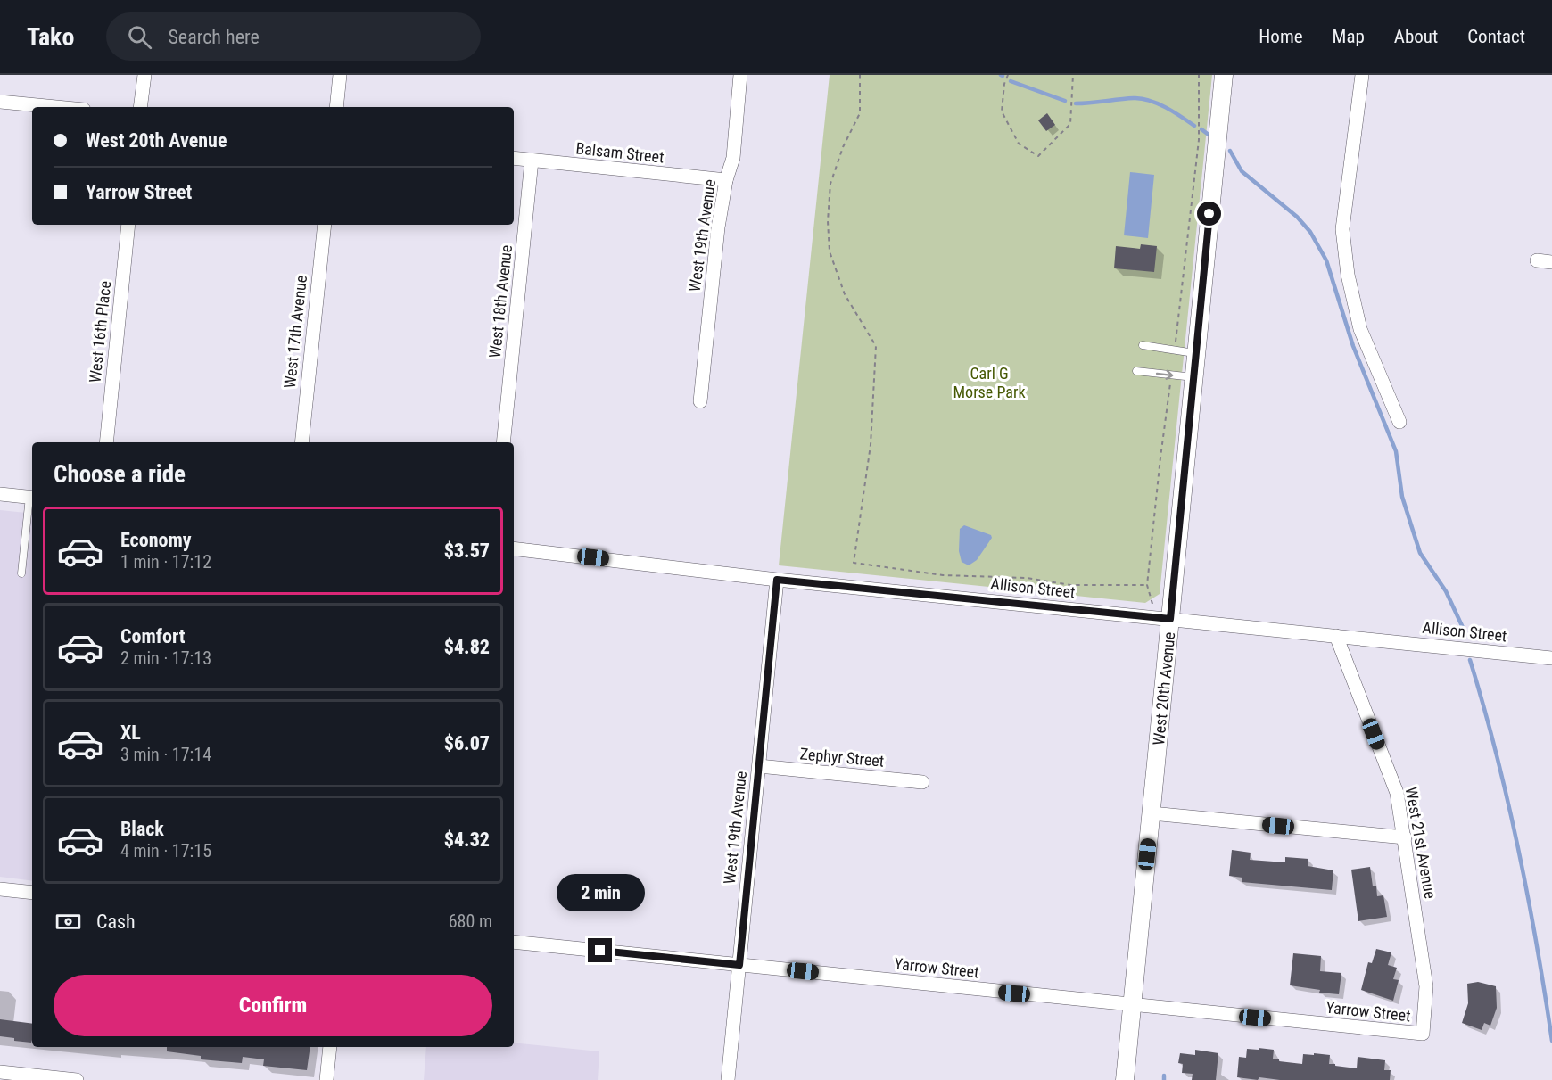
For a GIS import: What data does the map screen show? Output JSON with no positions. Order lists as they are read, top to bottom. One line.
{"streets":{"street":["Balsam Street","West 19th Avenue","West 18th Avenue","West 16th Place","West 17th Avenue","Allison Street","West 20th Avenue","Zephyr Street","West 21st Avenue","Yarrow Street"]},"crossings":[["Balsam Street","West 19th Avenue"],["Balsam Street","West 18th Avenue"],["West 19th Avenue","Allison Street"],["West 19th Avenue","Zephyr Street"],["West 19th Avenue","Yarrow Street"],["Allison Street","West 20th Avenue"],["Allison Street","West 21st Avenue"],["West 20th Avenue","Yarrow Street"],["West 21st Avenue","Yarrow Street"]],"parks":["Carl G Morse Park"],"page":{"header":"Tako","search":"Search here","nav":["Home","Map","About","Contact"],"banner":["West 20th Avenue","Yarrow Street"],"heading":"Choose a ride","list":[{"name":"Economy","note":"1 min · 17:12","value":"$3.57"},{"name":"Comfort","note":"2 min · 17:13","value":"$4.82"},{"name":"XL","note":"3 min · 17:14","value":"$6.07"},{"name":"Black","note":"4 min · 17:15","value":"$4.32"}],"bubble":"2 min","pay":["Cash","680 m"],"buttons":"Confirm"}}
